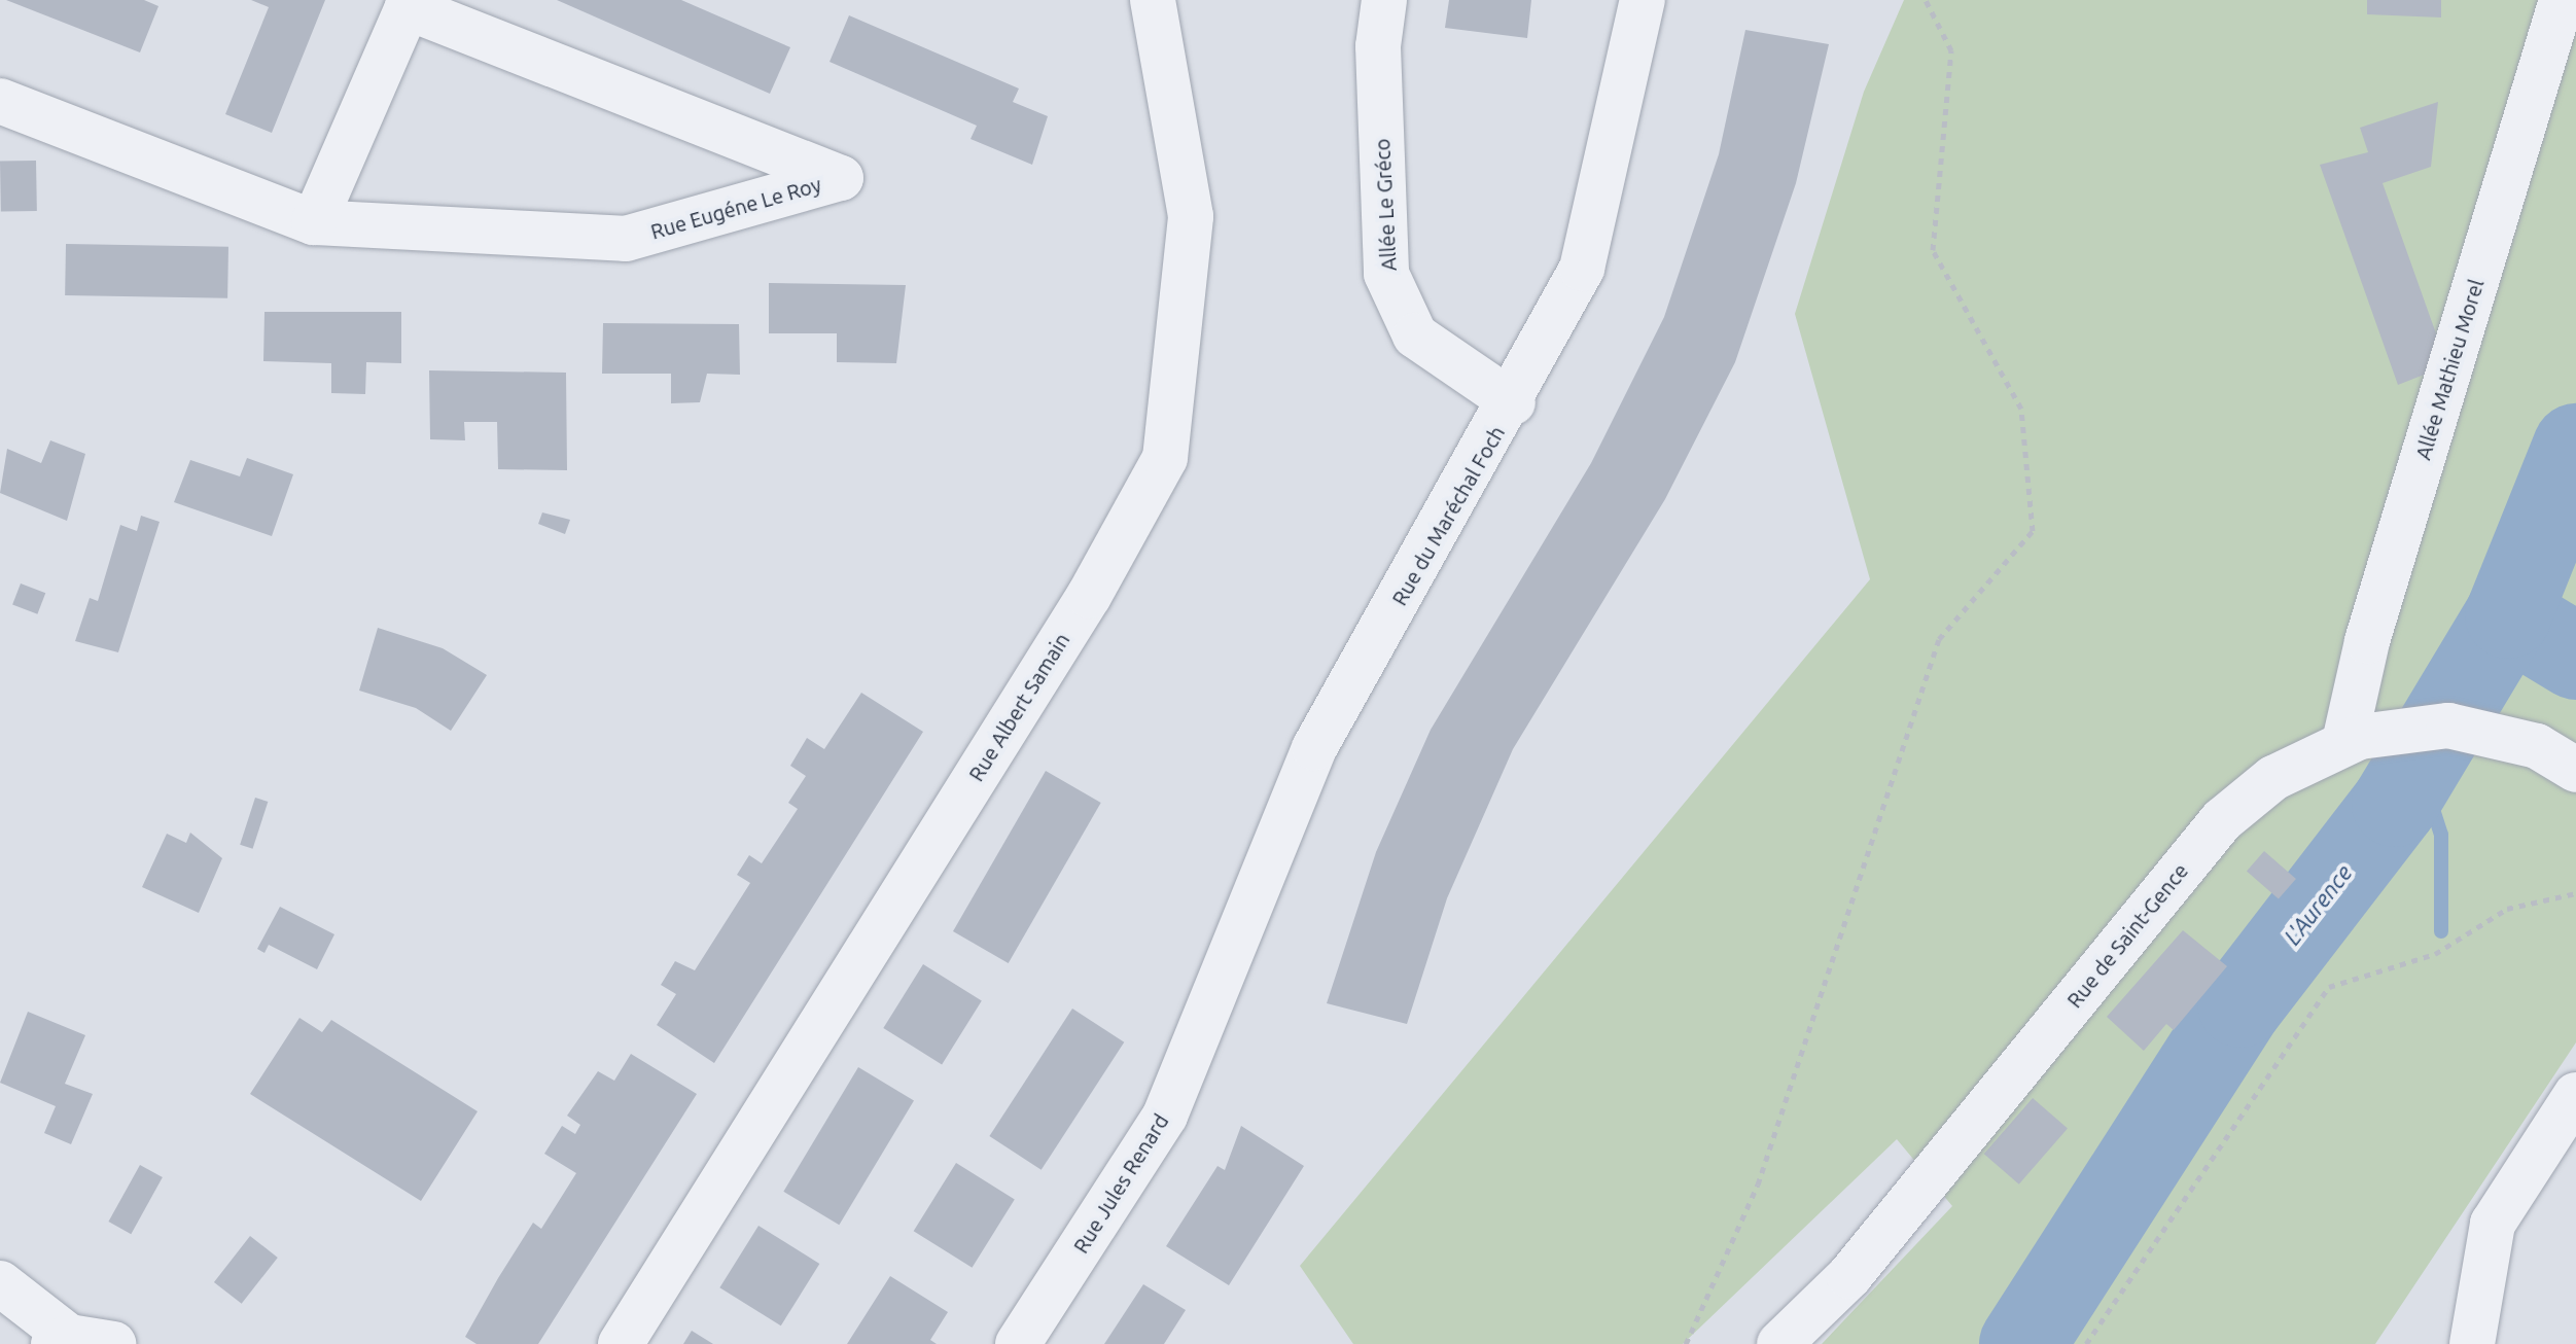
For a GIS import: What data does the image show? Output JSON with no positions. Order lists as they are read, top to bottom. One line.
{"streets":{"street":["Allée Le Gréco","Rue Eugéne Le Roy","Allée Mathieu Morel","Rue du Maréchal Foch","Rue Albert Samain","Rue de Saint-Gence","Rue Jules Renard"]},"crossings":[["Allée Le Gréco","Rue du Maréchal Foch"],["Allée Mathieu Morel","Rue de Saint-Gence"],["Rue du Maréchal Foch","Rue Jules Renard"]],"water":["L'Aurence"]}
